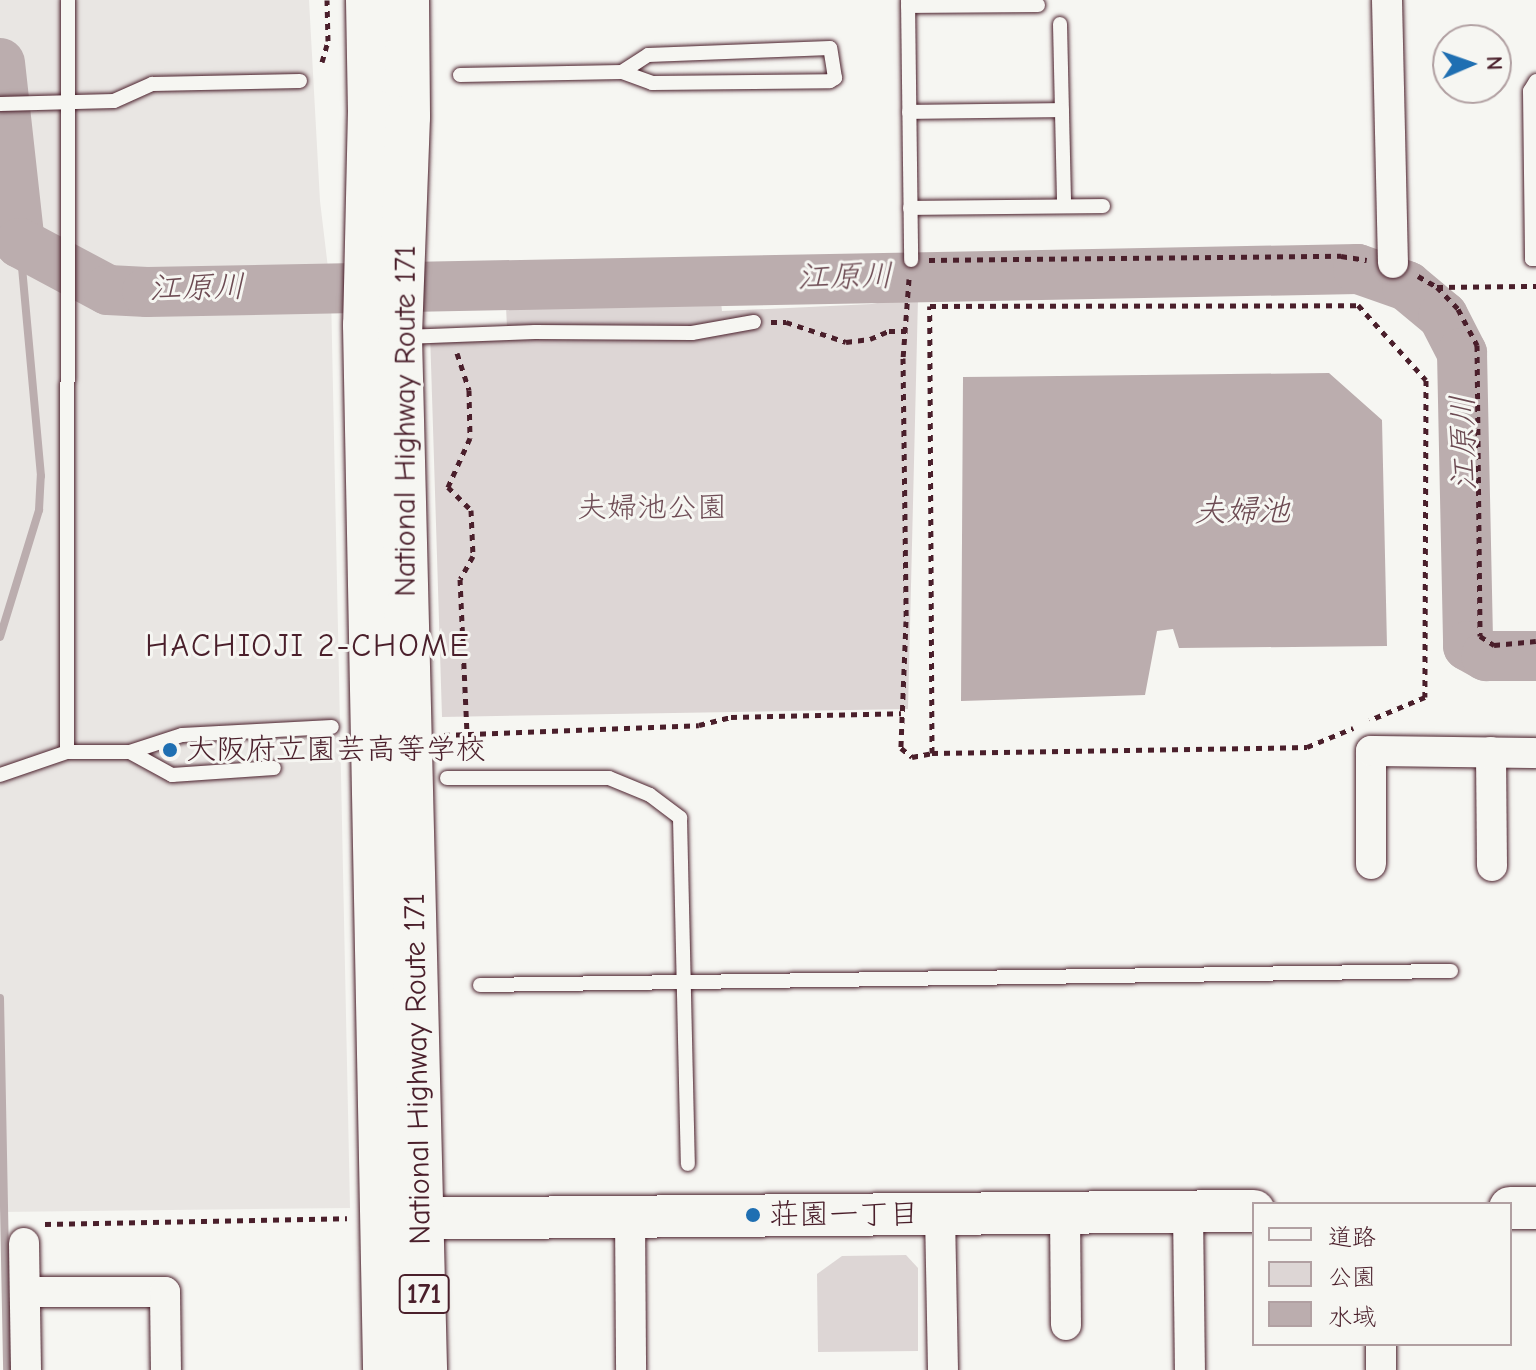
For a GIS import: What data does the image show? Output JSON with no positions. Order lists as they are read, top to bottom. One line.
{"streets":{"highway":["National Highway Route 171","171"]},"districts":["HACHIOJI 2-CHOME"],"water":["江原川","夫婦池"],"parks":["夫婦池公園"],"places":["大阪府立園芸高等学校","荘園一丁目"],"legend":["道路","公園","水域"],"north":"right"}
